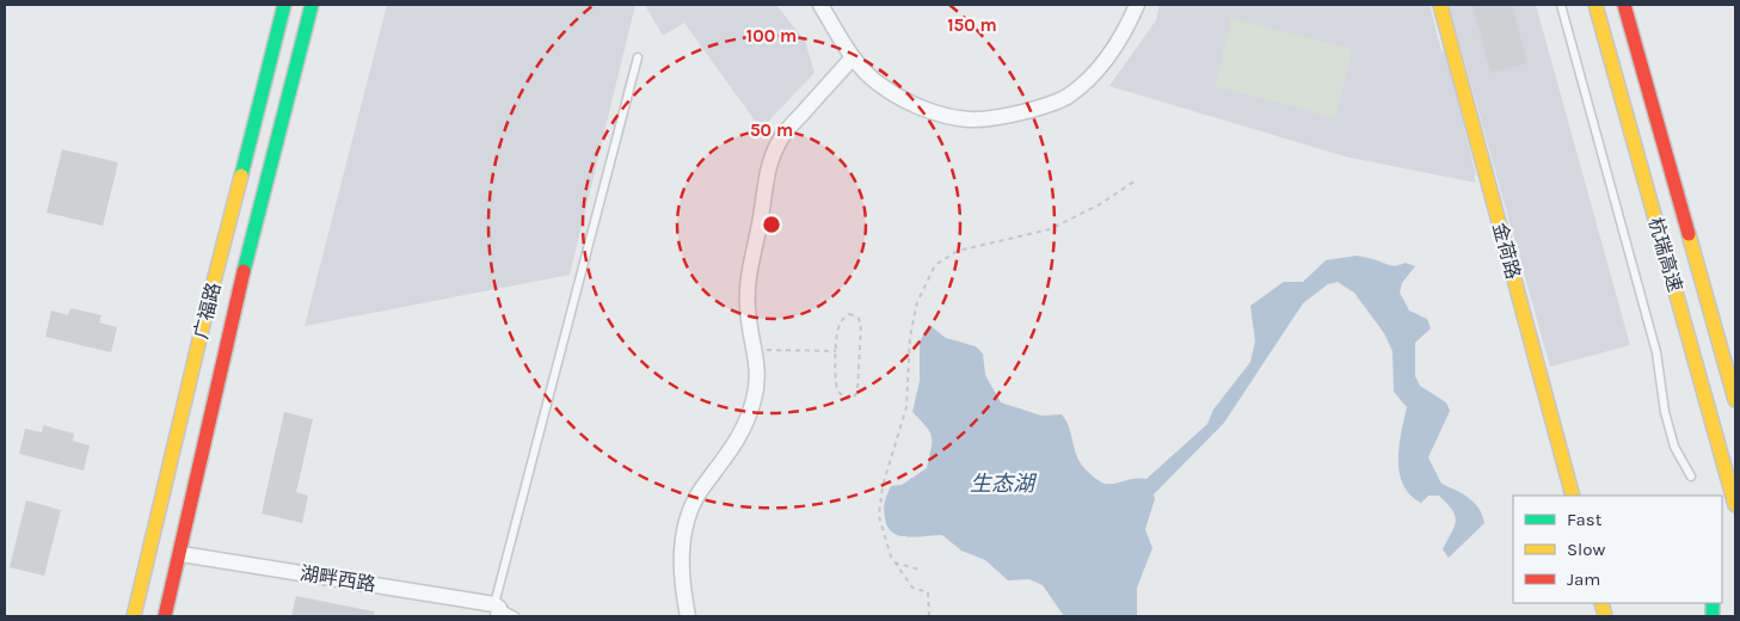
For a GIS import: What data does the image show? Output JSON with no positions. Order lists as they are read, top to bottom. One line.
{"streets":{"main road":["金荷路","杭瑞高速","广福路"],"street":["湖畔西路"]},"crossings":[["广福路","湖畔西路"]],"water":["生态湖"],"legend":["Fast","Slow","Jam"],"rings":["150 m","100 m","50 m"]}
